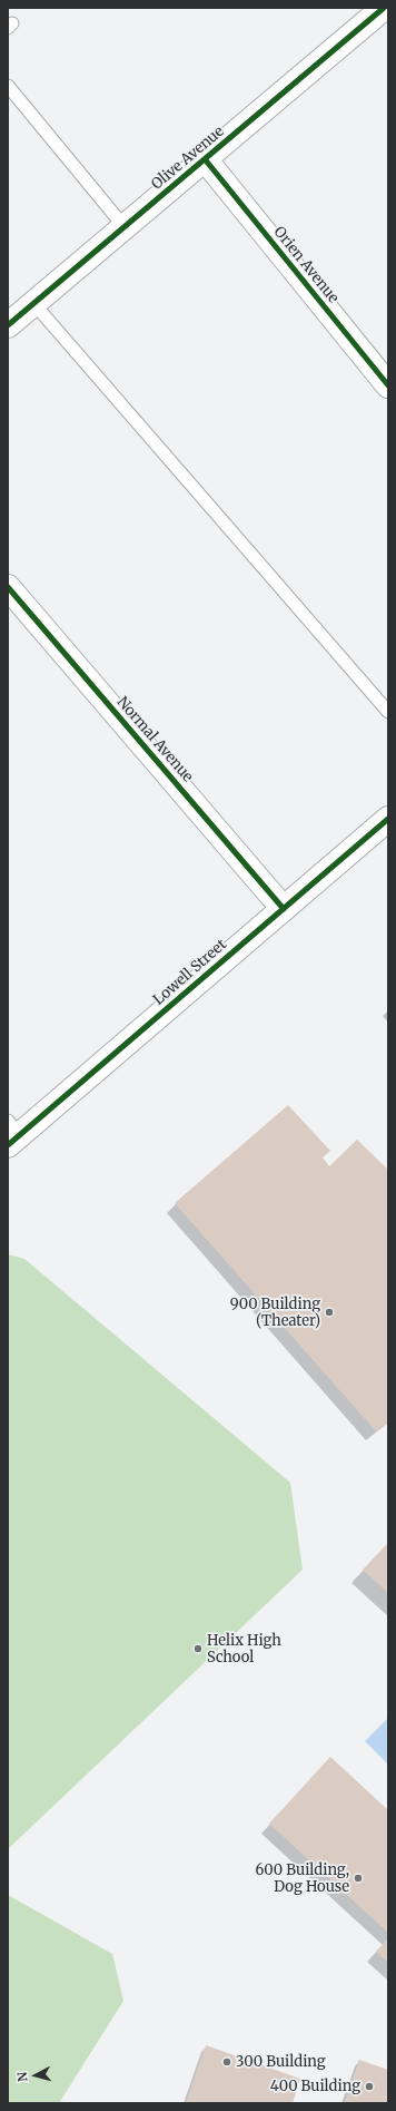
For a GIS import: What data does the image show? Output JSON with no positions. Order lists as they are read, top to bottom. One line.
{"streets":{"street":["Olive Avenue","Orien Avenue","Normal Avenue","Lowell Street"]},"crossings":[["Olive Avenue","Orien Avenue"],["Normal Avenue","Lowell Street"]],"places":["900 Building (Theater)","Helix High School","600 Building, Dog House","300 Building","400 Building"],"north":"left"}
